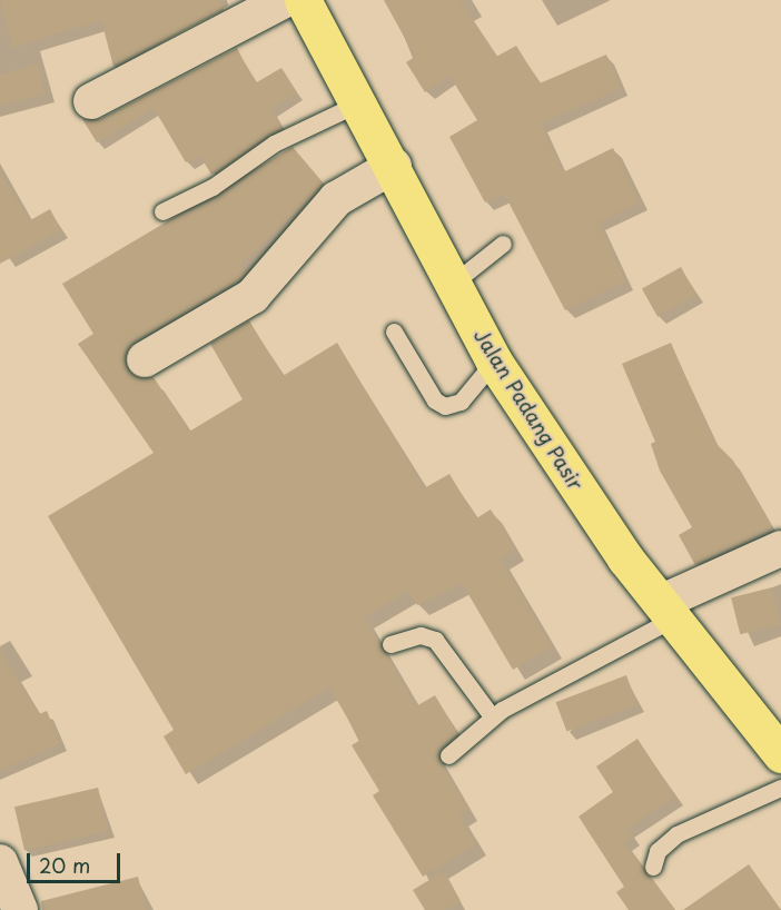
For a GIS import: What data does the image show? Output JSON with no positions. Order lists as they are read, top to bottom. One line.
{"streets":{"highway":["Jalan Padang Pasir"]},"scale_bar":"20 m"}
